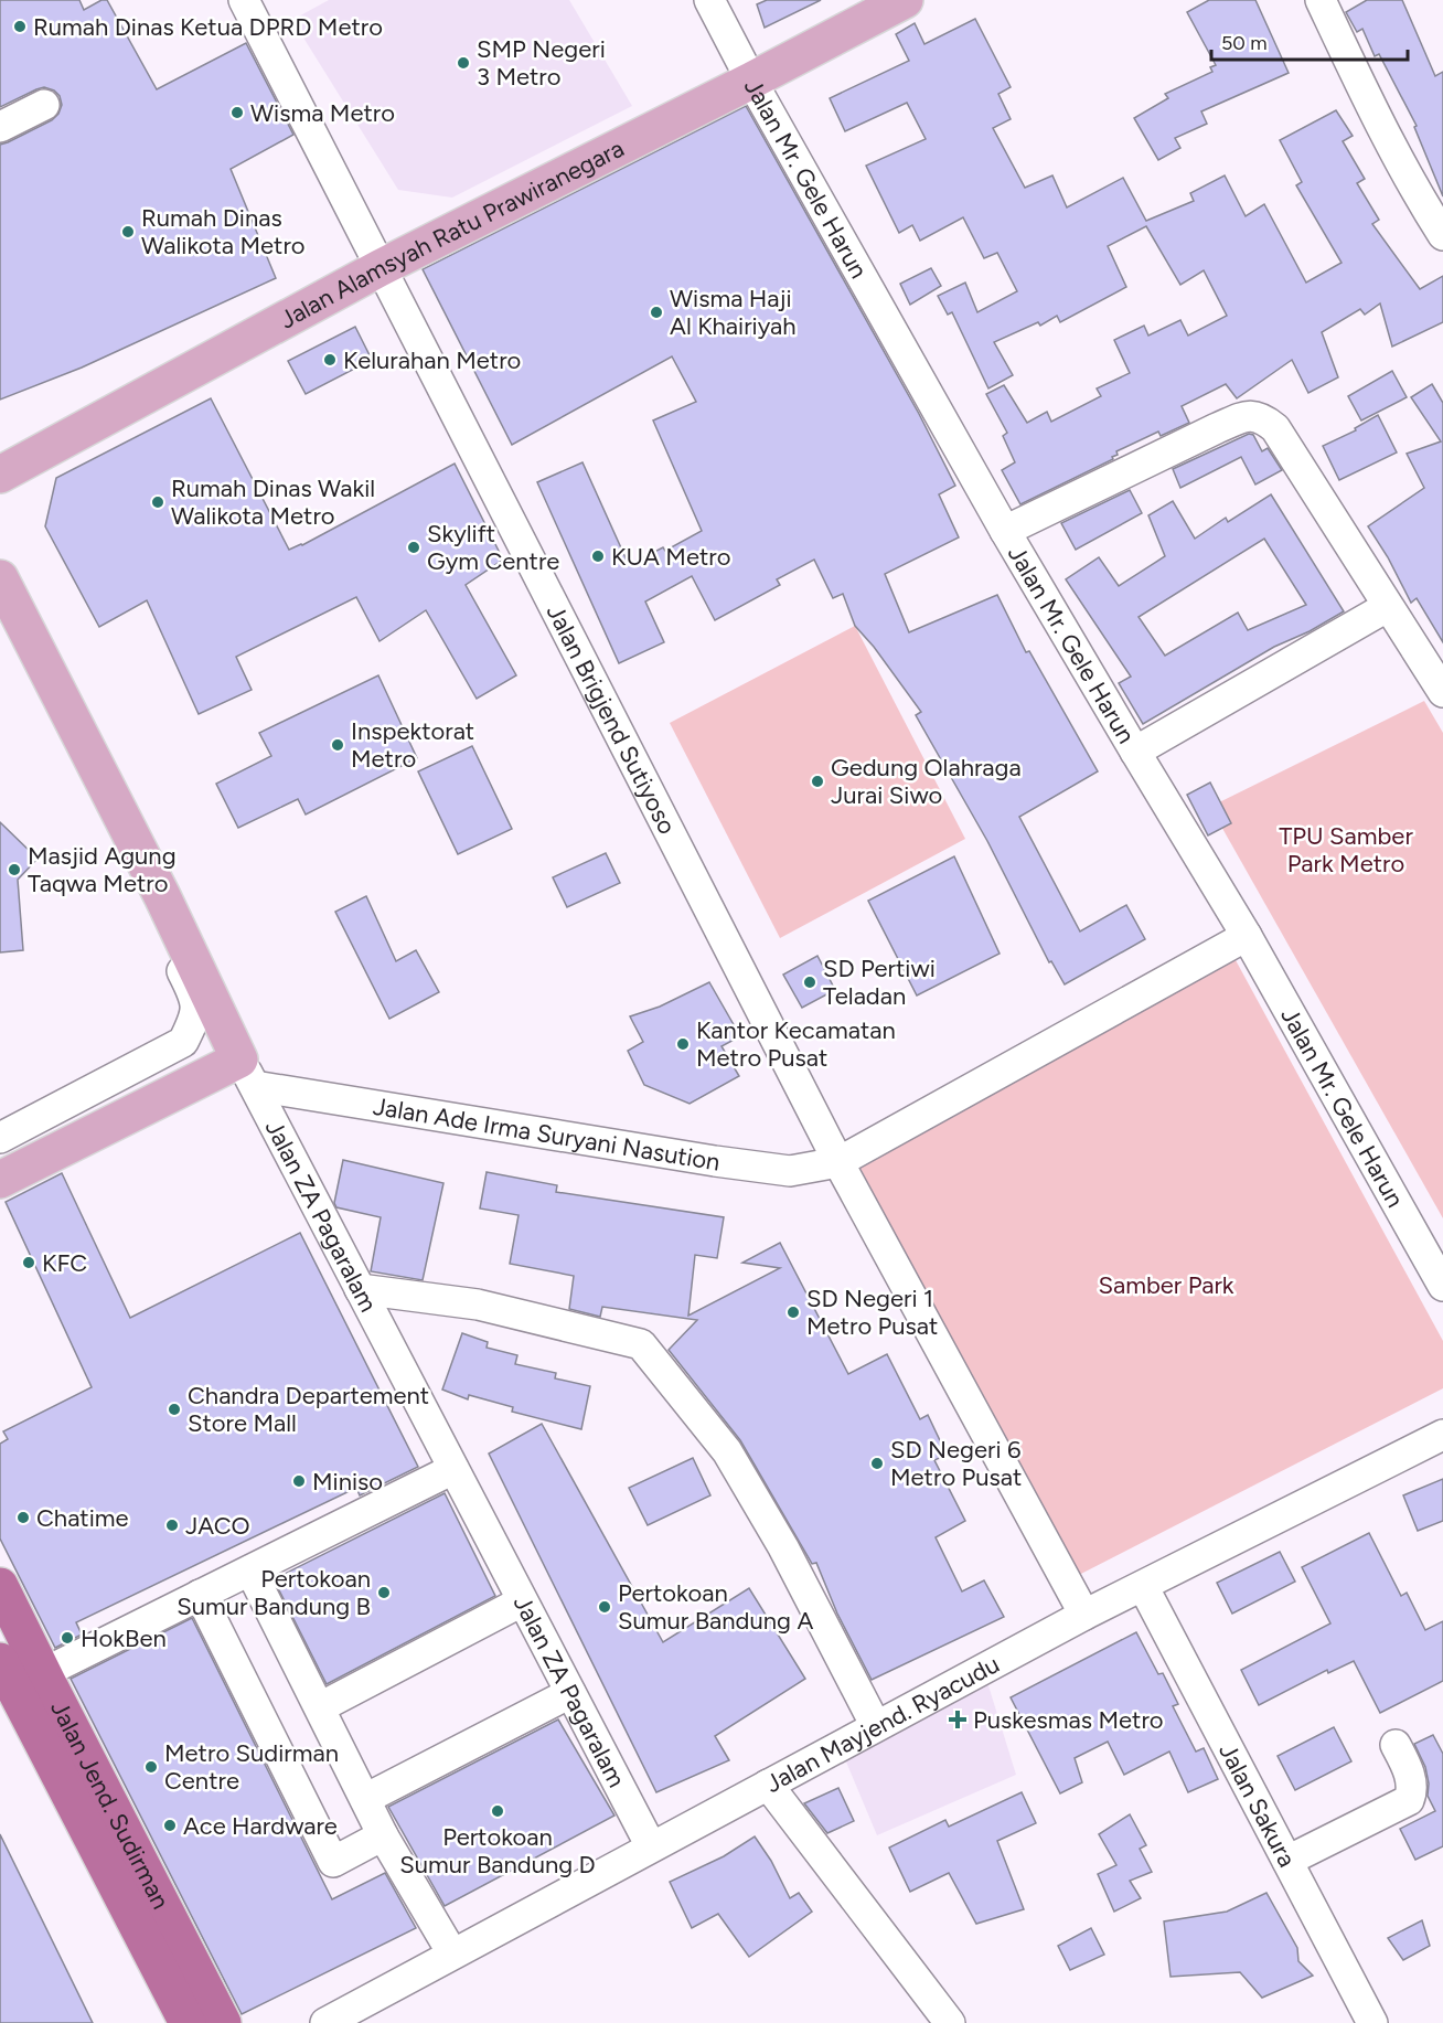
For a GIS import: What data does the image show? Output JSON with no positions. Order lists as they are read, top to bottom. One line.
{"streets":{"highway":["Jalan Jend. Sudirman"],"main road":["Jalan Alamsyah Ratu Prawiranegara","Jalan ZA Pagaralam"],"street":["Jalan Mr. Gele Harun","Jalan Brigjend Sutiyoso","Jalan Ade Irma Suryani Nasution","Jalan Mayjend. Ryacudu","Jalan Sakura"]},"crossings":[["Jalan Mr. Gele Harun","Jalan Alamsyah Ratu Prawiranegara"],["Jalan Mr. Gele Harun","Jalan Ade Irma Suryani Nasution"],["Jalan Alamsyah Ratu Prawiranegara","Jalan Brigjend Sutiyoso"],["Jalan Brigjend Sutiyoso","Jalan Ade Irma Suryani Nasution"],["Jalan Brigjend Sutiyoso","Jalan Mayjend. Ryacudu"],["Jalan Ade Irma Suryani Nasution","Jalan ZA Pagaralam"],["Jalan ZA Pagaralam","Jalan Mayjend. Ryacudu"],["Jalan Mayjend. Ryacudu","Jalan Sakura"]],"parks":["TPU Samber Park Metro","Samber Park"],"places":{"other":["Rumah Dinas Ketua DPRD Metro","SMP Negeri 3 Metro","Wisma Metro","Rumah Dinas Walikota Metro","Wisma Haji Al Khairiyah","Kelurahan Metro","Rumah Dinas Wakil Walikota Metro","Skylift Gym Centre","KUA Metro","Inspektorat Metro","Gedung Olahraga Jurai Siwo","Masjid Agung Taqwa Metro","SD Pertiwi Teladan","Kantor Kecamatan Metro Pusat","KFC","SD Negeri 1 Metro Pusat","Chandra Departement Store Mall","SD Negeri 6 Metro Pusat","Miniso","Chatime","JACO","Pertokoan Sumur Bandung B","Pertokoan Sumur Bandung A","HokBen","Metro Sudirman Centre","Pertokoan Sumur Bandung D","Ace Hardware"],"health":["Puskesmas Metro"]},"scale_bar":"50 m"}
